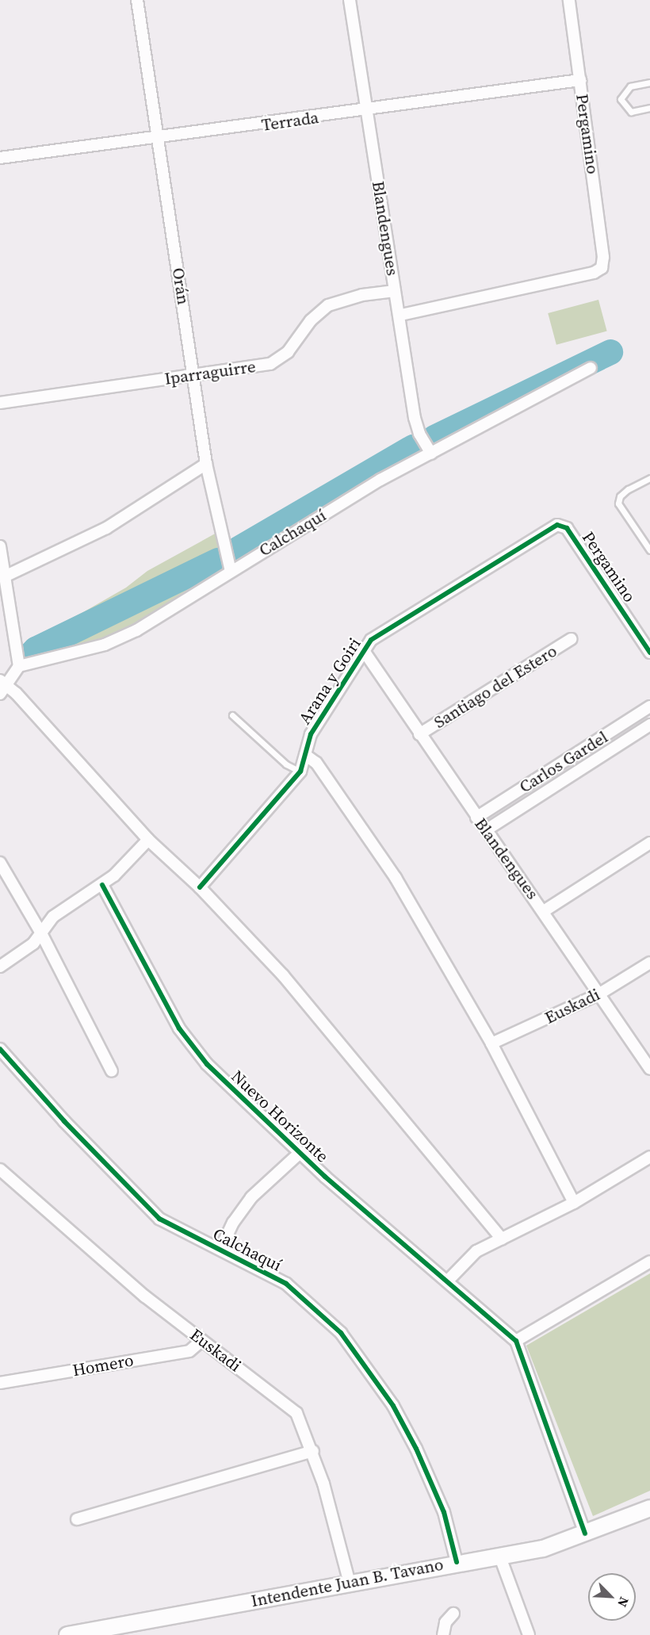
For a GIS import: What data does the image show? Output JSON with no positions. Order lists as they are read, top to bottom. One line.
{"streets":{"street":["Terrada","Pergamino","Blandengues","Orán","Iparraguirre","Calchaquí","Arana y Goiri","Santiago del Estero","Carlos Gardel","Euskadi","Nuevo Horizonte","Homero","Intendente Juan B. Tavano"]},"crossings":[["Terrada","Pergamino"],["Terrada","Blandengues"],["Terrada","Orán"],["Pergamino","Blandengues"],["Pergamino","Arana y Goiri"],["Blandengues","Iparraguirre"],["Blandengues","Calchaquí"],["Blandengues","Arana y Goiri"],["Blandengues","Santiago del Estero"],["Blandengues","Carlos Gardel"],["Blandengues","Euskadi"],["Orán","Iparraguirre"],["Orán","Calchaquí"],["Calchaquí","Intendente Juan B. Tavano"],["Euskadi","Homero"],["Euskadi","Intendente Juan B. Tavano"]],"north":"bottom right"}
